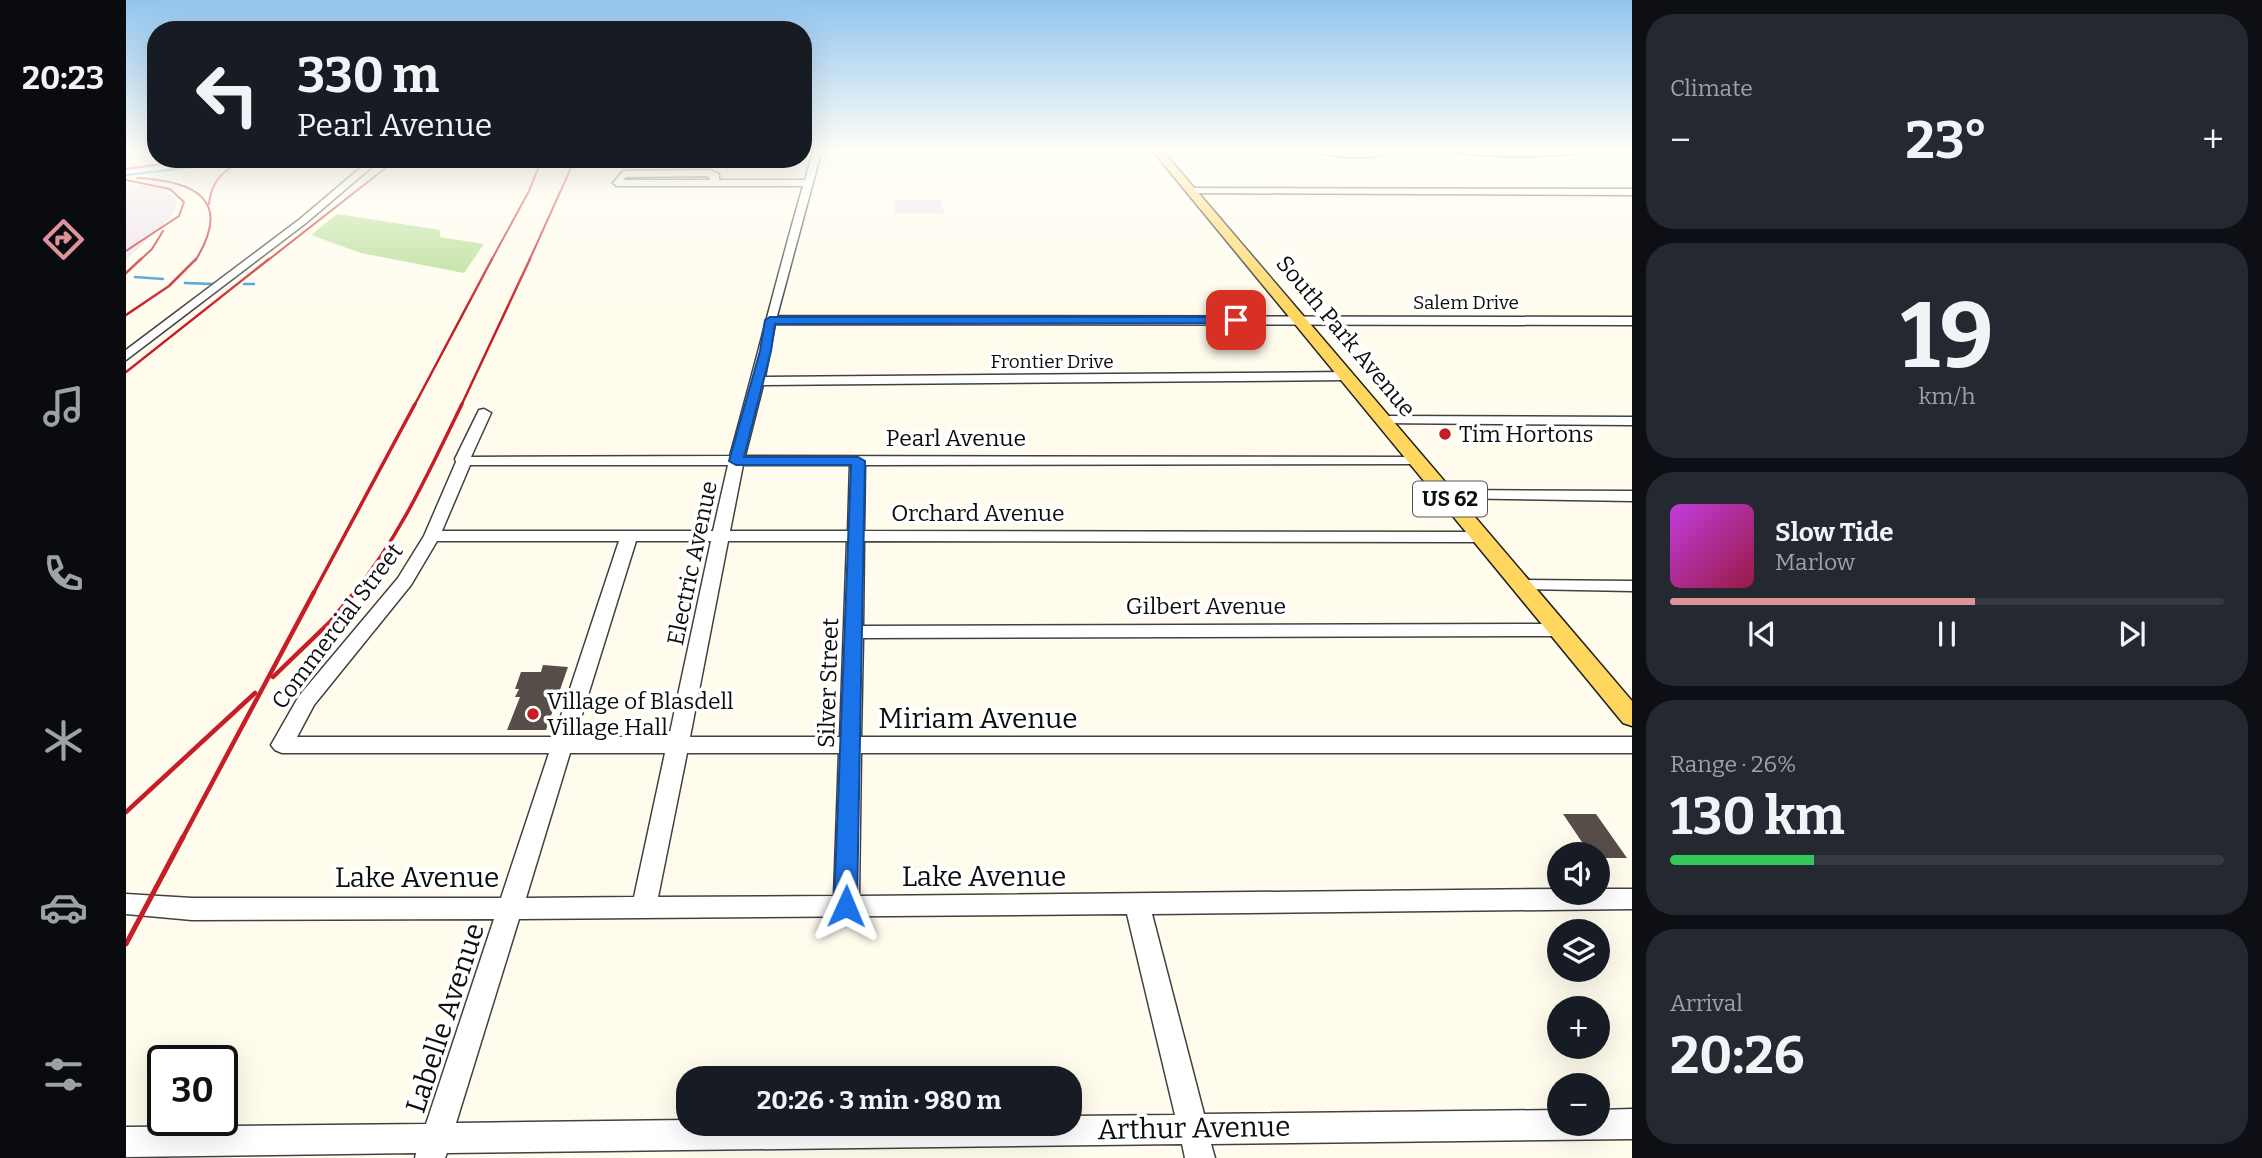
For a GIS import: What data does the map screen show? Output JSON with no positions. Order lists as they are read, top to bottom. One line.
{"streets":{"main road":["South Park Avenue","US 62"],"street":["Salem Drive","Frontier Drive","Pearl Avenue","Orchard Avenue","Electric Avenue","Gilbert Avenue","Commercial Street","Silver Street","Miriam Avenue","Lake Avenue","Labelle Avenue","Arthur Avenue"]},"crossings":[["Salem Drive","South Park Avenue"],["Salem Drive","Electric Avenue"],["South Park Avenue","Frontier Drive"],["South Park Avenue","Pearl Avenue"],["South Park Avenue","Orchard Avenue"],["South Park Avenue","Gilbert Avenue"],["Frontier Drive","Electric Avenue"],["Pearl Avenue","Electric Avenue"],["Pearl Avenue","Commercial Street"],["Pearl Avenue","Silver Street"],["Orchard Avenue","Electric Avenue"],["Orchard Avenue","Commercial Street"],["Orchard Avenue","Silver Street"],["Orchard Avenue","Labelle Avenue"],["Electric Avenue","Miriam Avenue"],["Electric Avenue","Lake Avenue"],["Gilbert Avenue","Silver Street"],["Commercial Street","Miriam Avenue"],["Silver Street","Miriam Avenue"],["Silver Street","Lake Avenue"],["Miriam Avenue","Labelle Avenue"],["Lake Avenue","Labelle Avenue"],["Labelle Avenue","Arthur Avenue"]],"places":["Tim Hortons","Village of Blasdell Village Hall"],"page":{"tabs":"20:23","tile":["Climate",["19","km/h"],["Range · 26%","130 km"],["Arrival","20:26"]],"turn":["330 m","Pearl Avenue"],"heat":["−","23°","+"],"song":["Slow Tide","Marlow"],"map_buttons":["+","−"],"limit":"30","trip":"20:26 · 3 min · 980 m"}}
